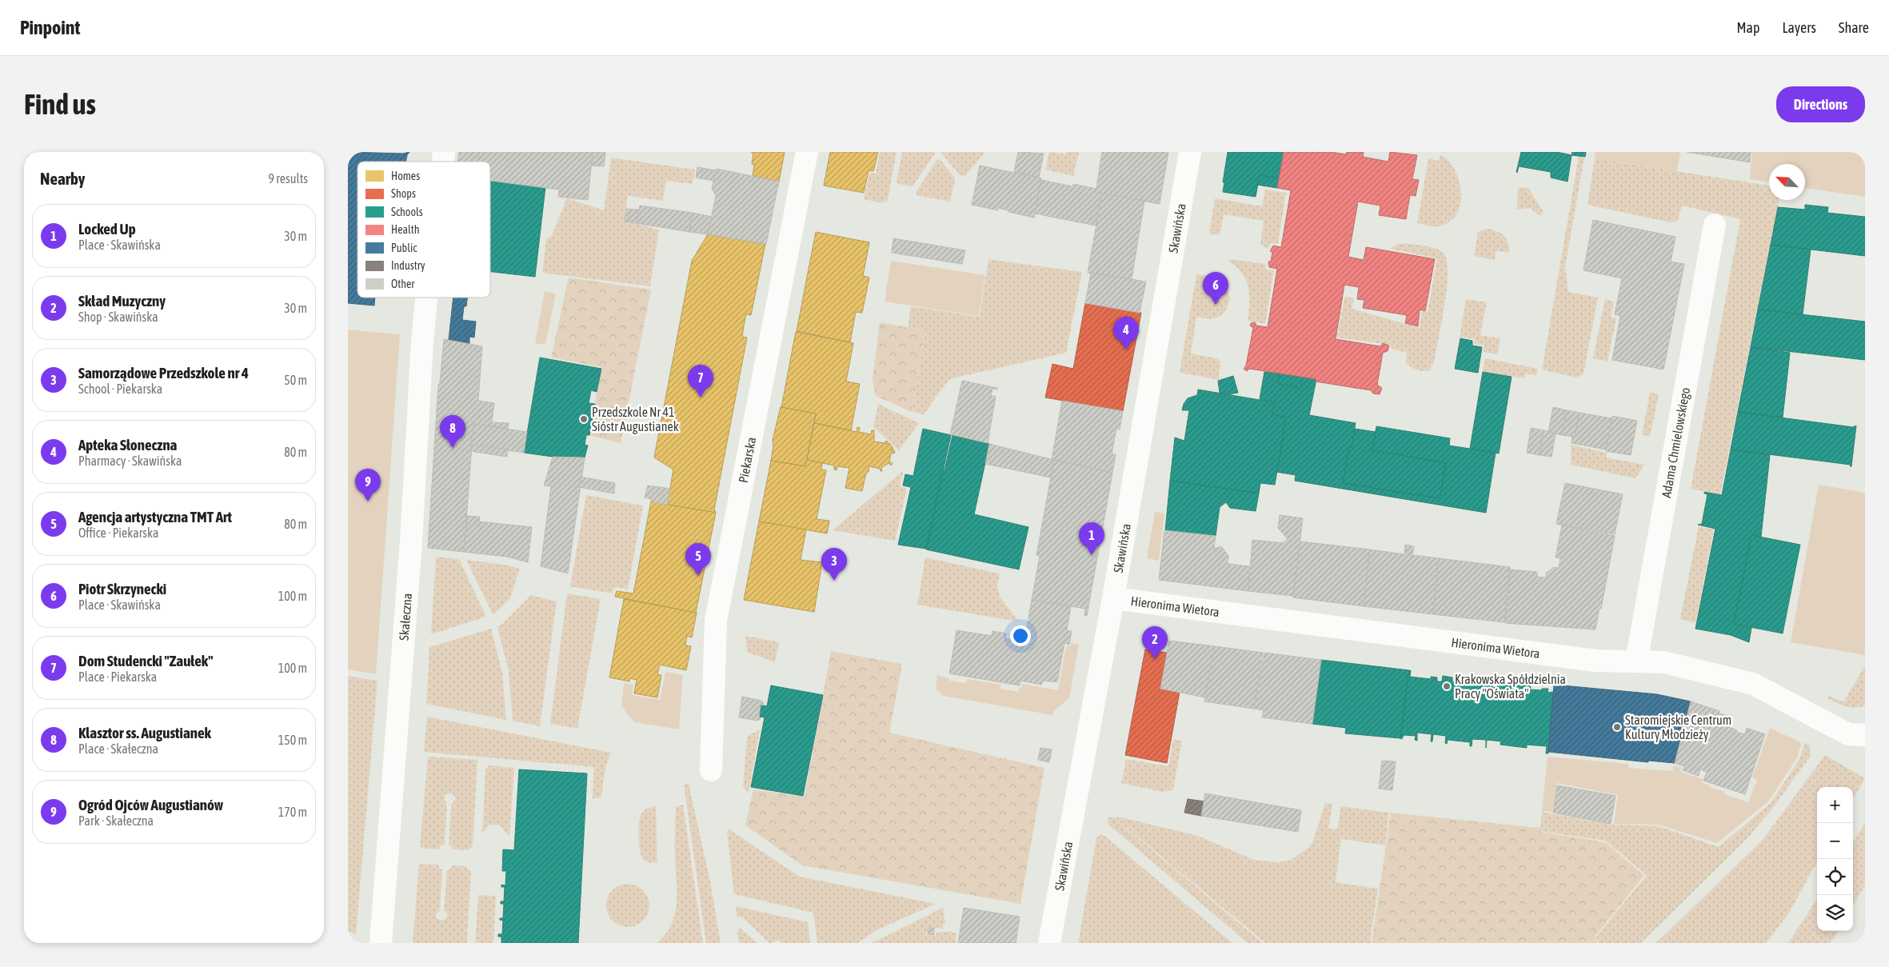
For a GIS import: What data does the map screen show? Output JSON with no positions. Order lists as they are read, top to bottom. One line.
{"streets":{"street":["Skawińska","Adama Chmielowskiego","Piekarska","Hieronima Wietora","Skałeczna"]},"crossings":[["Skawińska","Hieronima Wietora"],["Adama Chmielowskiego","Hieronima Wietora"]],"places":["Przedszkole Nr 41 Sióstr Augustianek","Krakowska Spółdzielnia Pracy \"Oświata\"","Staromiejskie Centrum Kultury Młodzieży"],"legend":["Homes","Shops","Schools","Health","Public","Industry","Other"],"north":"top left","page":{"header":"Pinpoint","nav":["Map","Layers","Share"],"buttons":"Directions","title":"Find us","heading":["Nearby","9 results"],"list":[{"mark":"1","name":"Locked Up","note":"Place · Skawińska","value":"30 m"},{"mark":"2","name":"Skład Muzyczny","note":"Shop · Skawińska","value":"30 m"},{"mark":"3","name":"Samorządowe Przedszkole nr 4","note":"School · Piekarska","value":"50 m"},{"mark":"4","name":"Apteka Słoneczna","note":"Pharmacy · Skawińska","value":"80 m"},{"mark":"5","name":"Agencja artystyczna TMT Art","note":"Office · Piekarska","value":"80 m"},{"mark":"6","name":"Piotr Skrzynecki","note":"Place · Skawińska","value":"100 m"},{"mark":"7","name":"Dom Studencki \"Zaułek\"","note":"Place · Piekarska","value":"100 m"},{"mark":"8","name":"Klasztor ss. Augustianek","note":"Place · Skałeczna","value":"150 m"},{"mark":"9","name":"Ogród Ojców Augustianów","note":"Park · Skałeczna","value":"170 m"}],"pins":["6","4","7","8","9","1","5","3","2"],"map_buttons":["+","−"]}}
